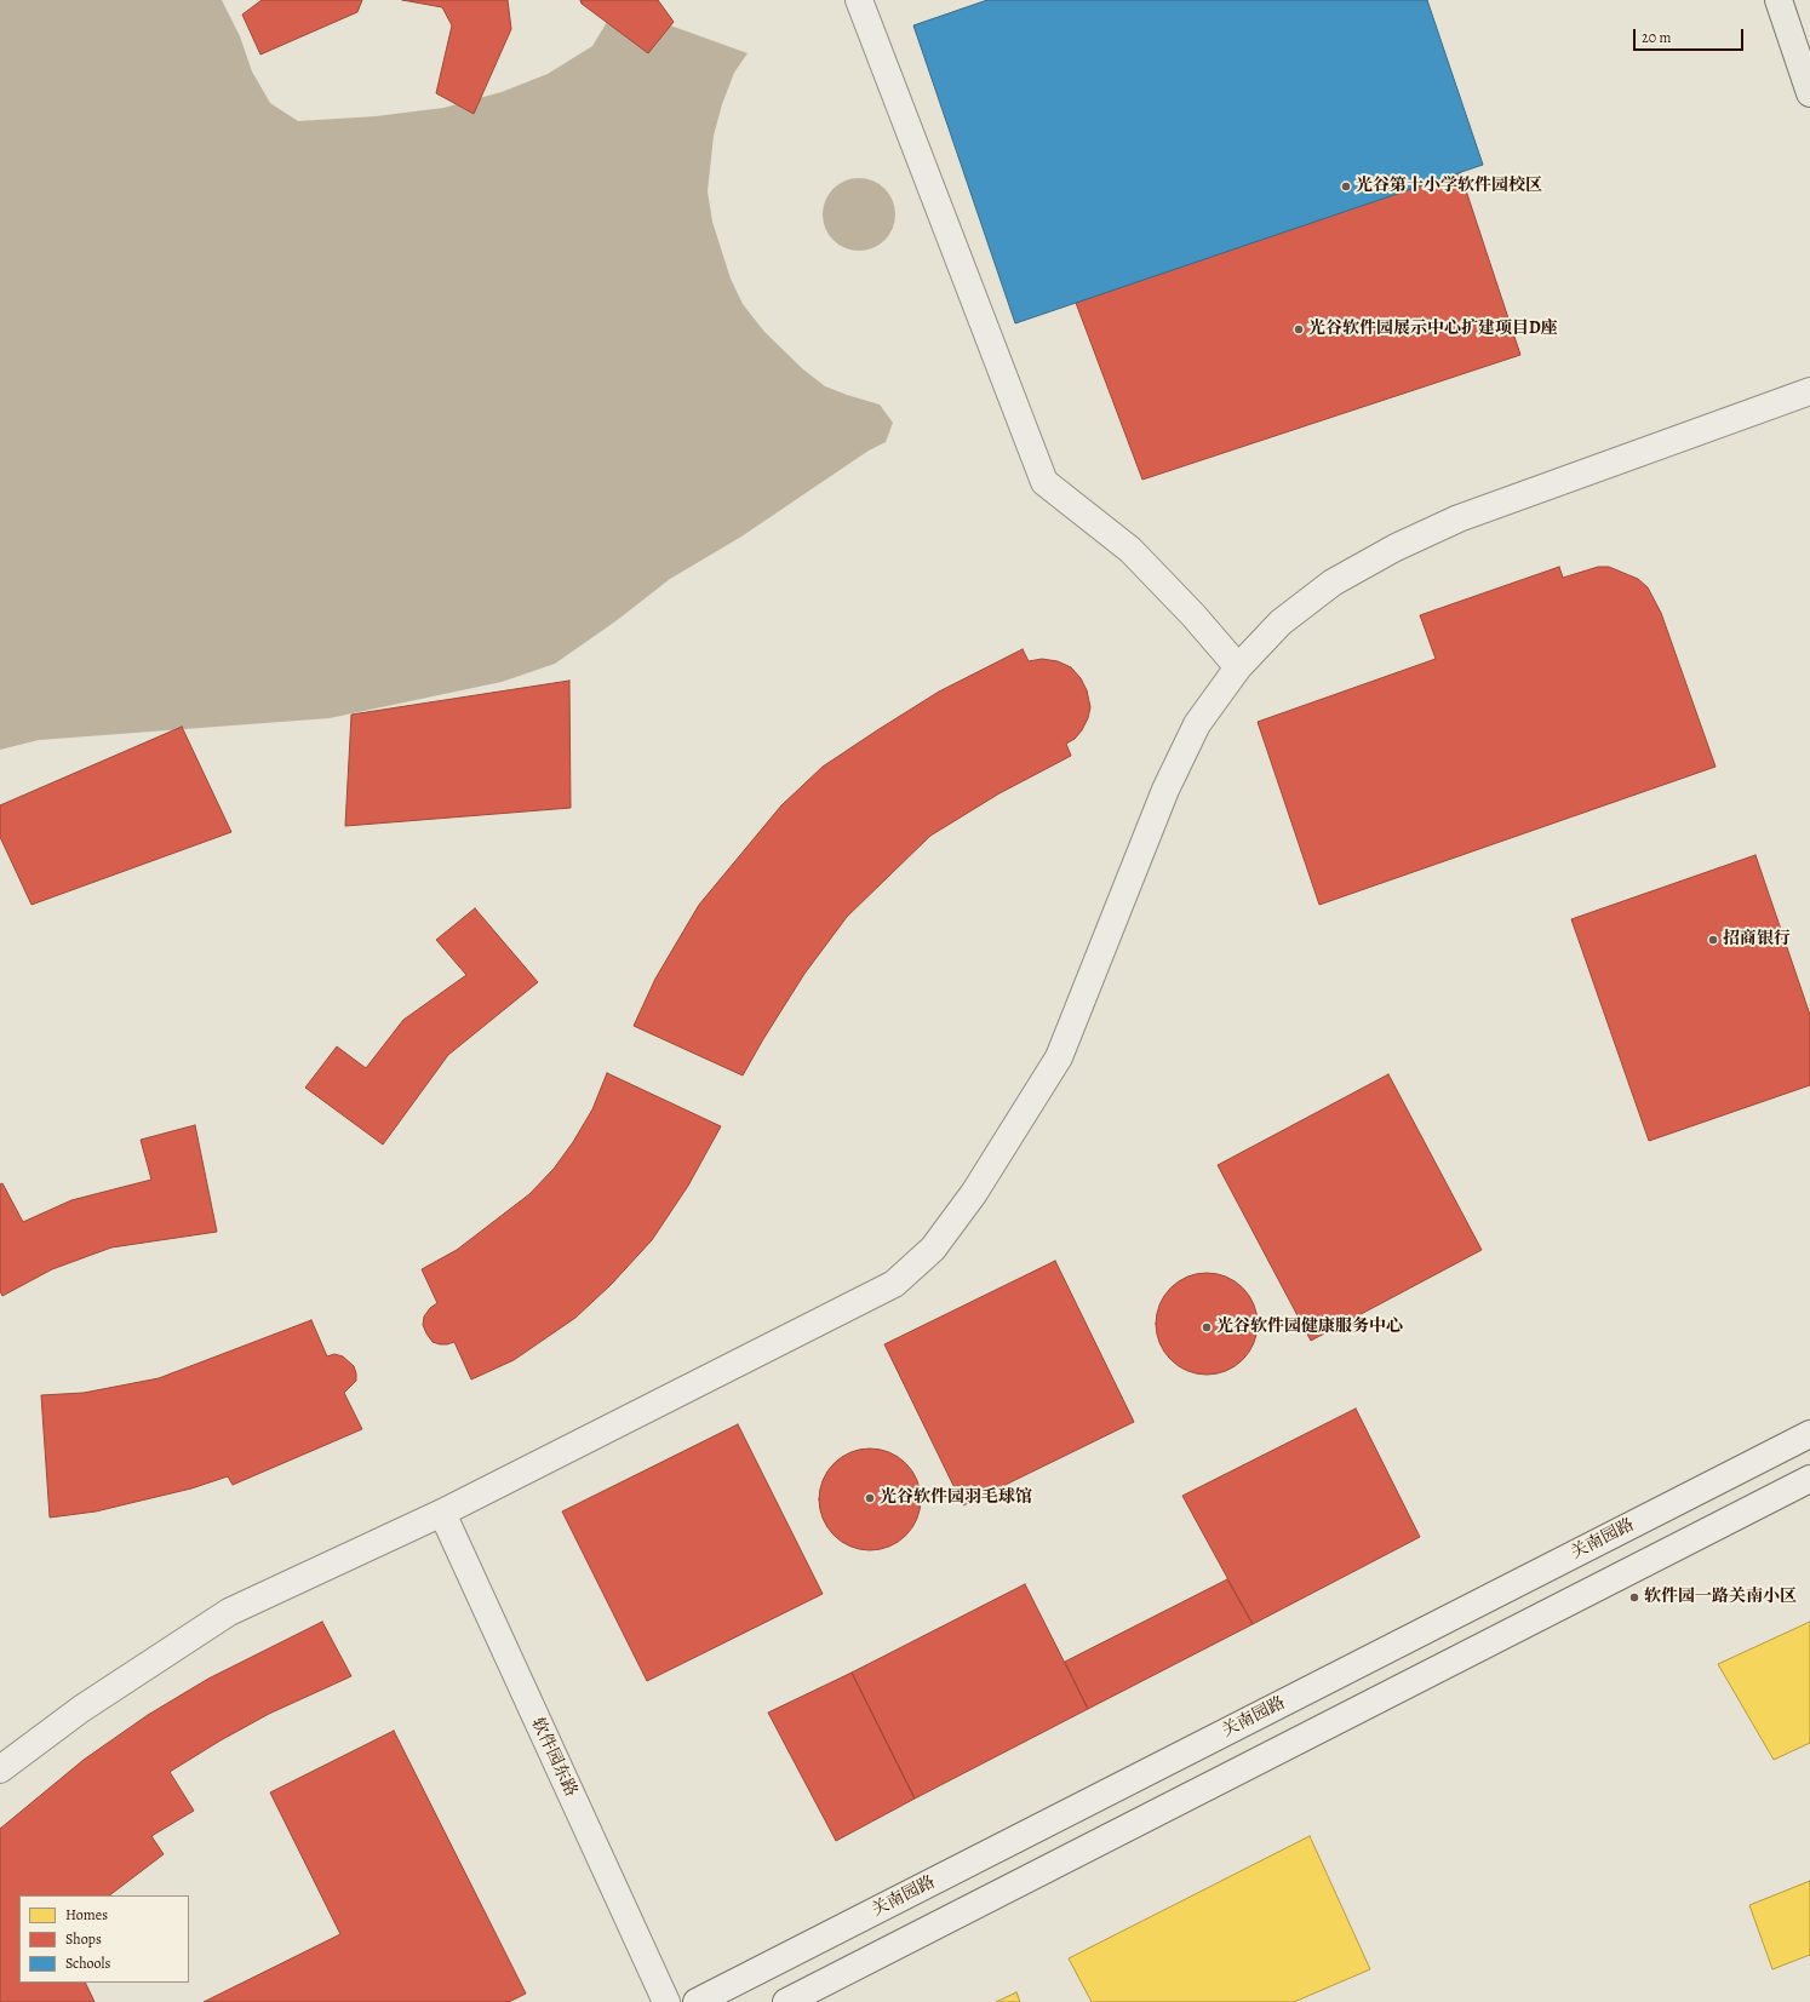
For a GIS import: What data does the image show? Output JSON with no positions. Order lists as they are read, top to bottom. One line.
{"streets":{"street":["关南园路","软件园东路"]},"places":["光谷第十小学软件园校区","光谷软件园展示中心扩建项目D座","招商银行","光谷软件园健康服务中心","光谷软件园羽毛球馆","软件园一路关南小区"],"legend":["Homes","Shops","Schools"],"scale_bar":"20 m"}
